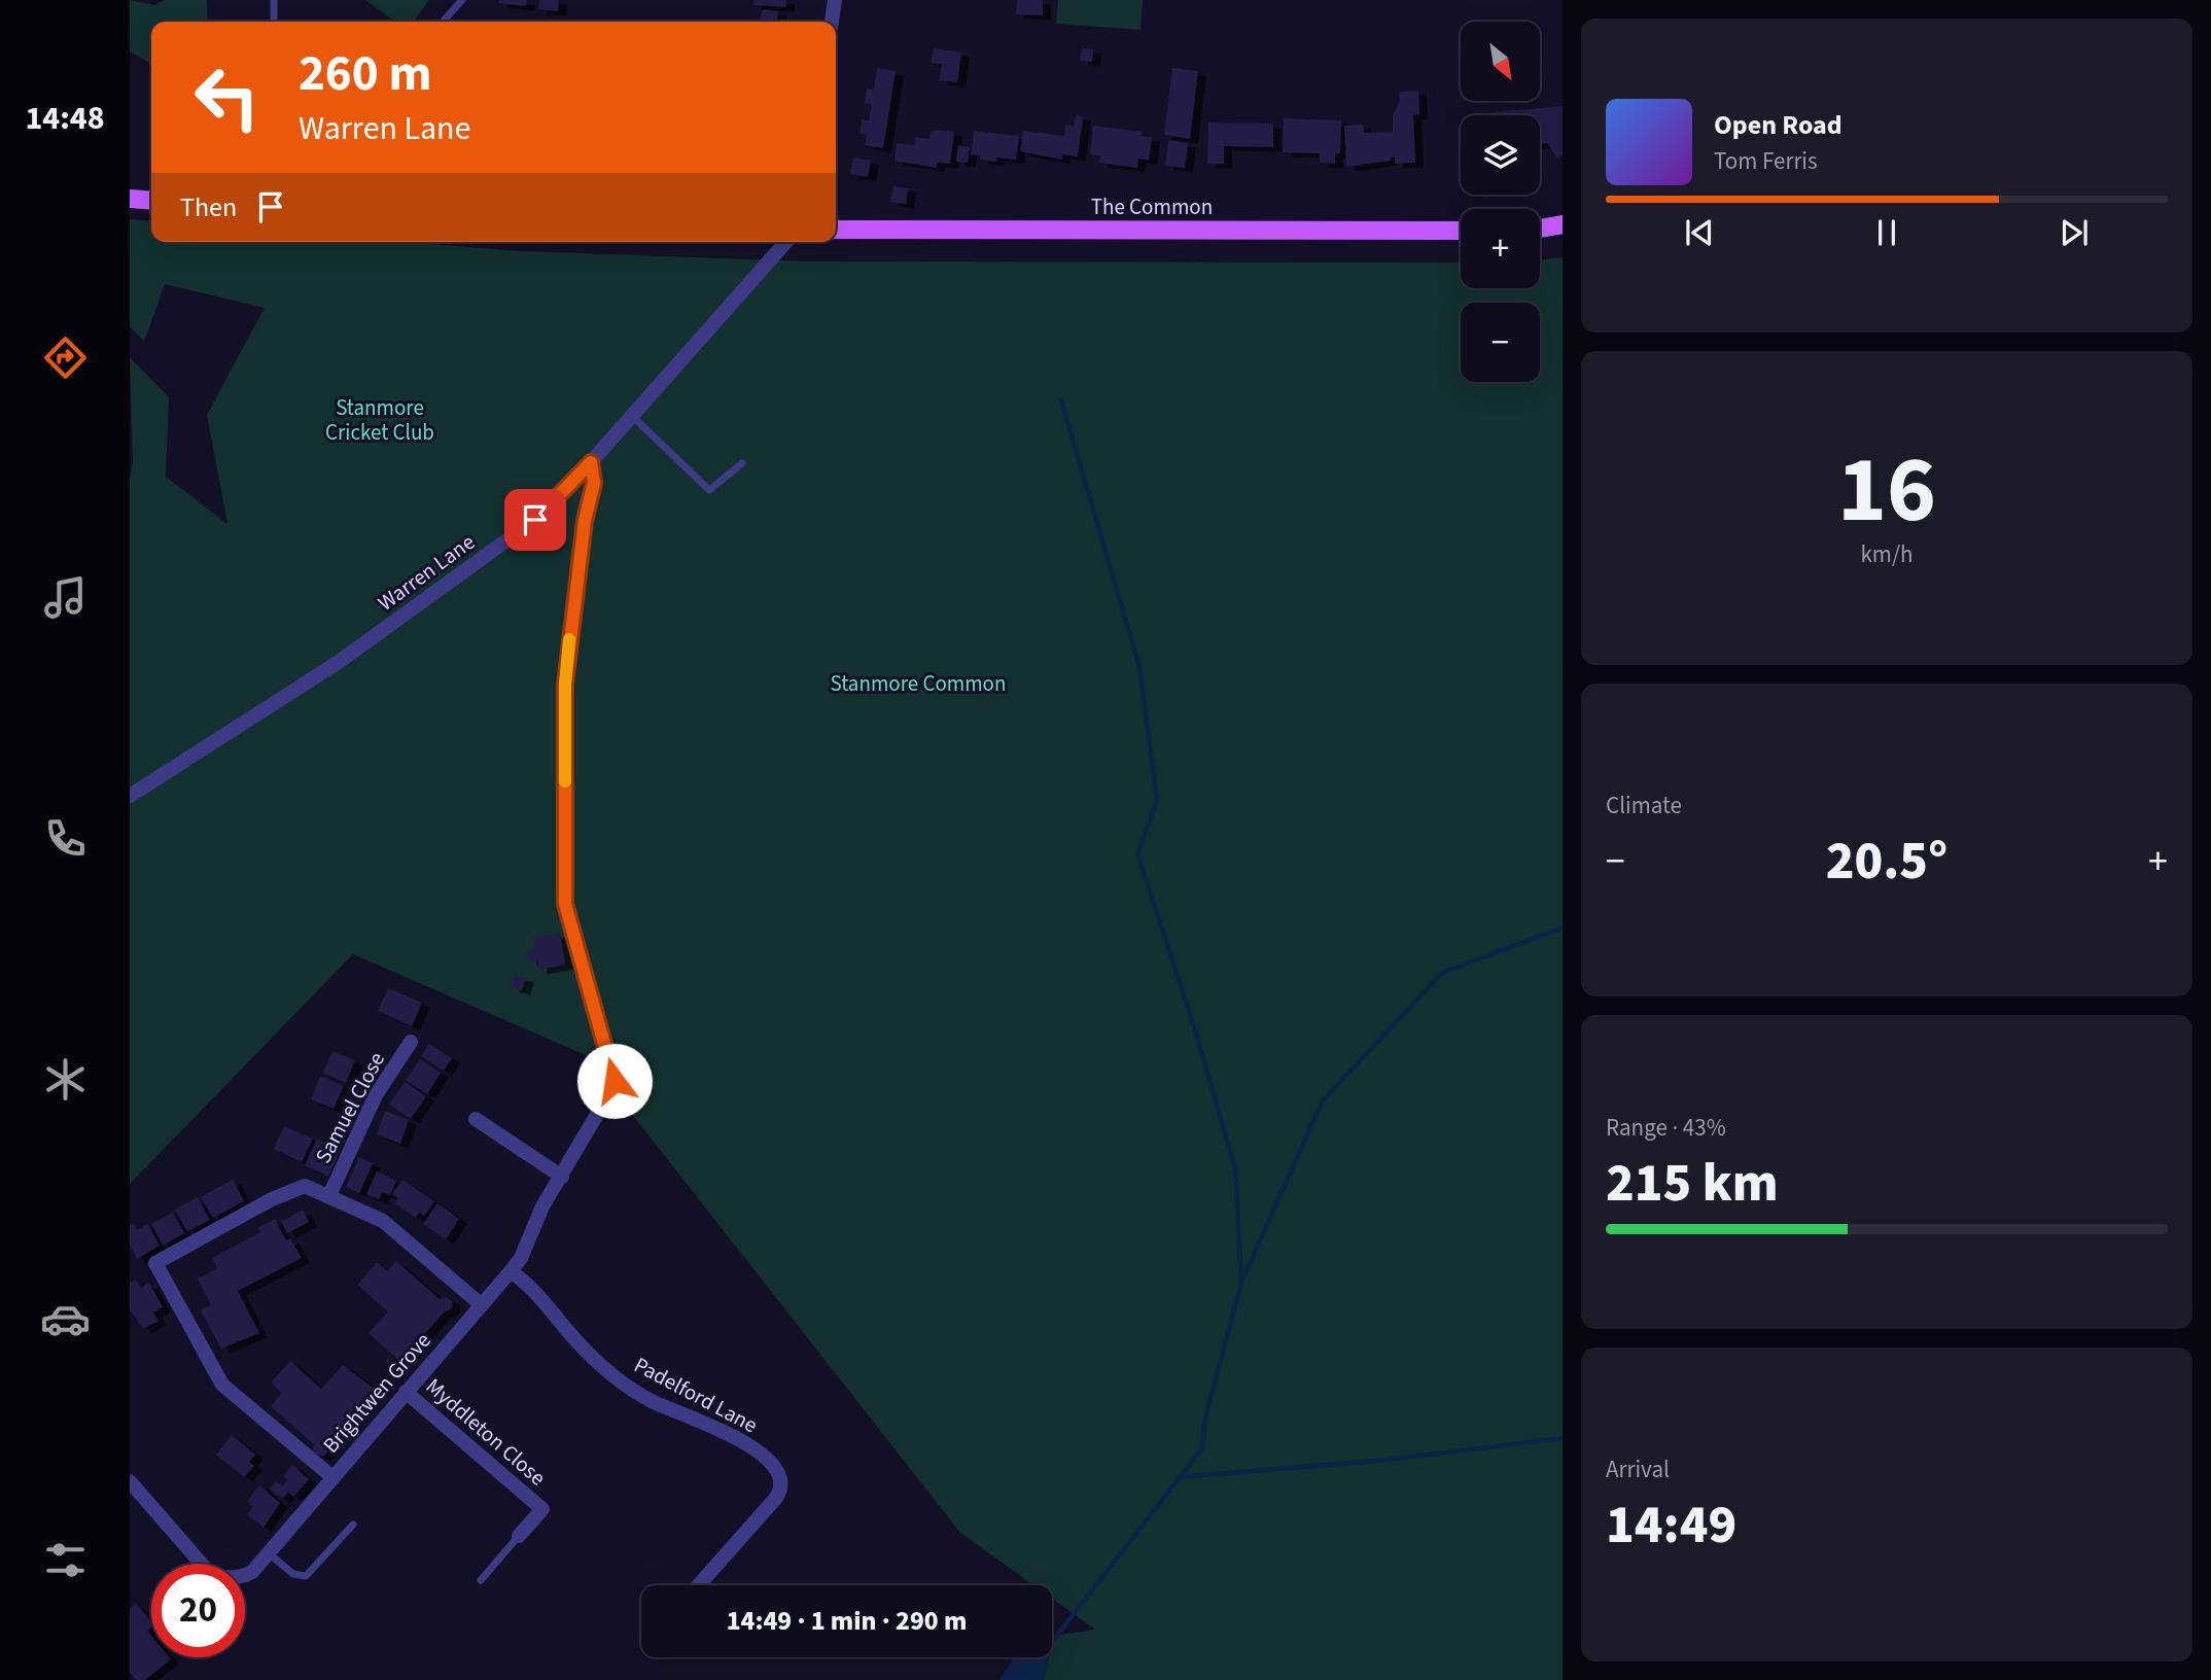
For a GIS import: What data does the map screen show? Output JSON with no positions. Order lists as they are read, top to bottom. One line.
{"streets":{"main road":["The Common"],"street":["Warren Lane","Samuel Close","Brightwen Grove","Padelford Lane","Myddleton Close"]},"crossings":[["Brightwen Grove","Padelford Lane"],["Brightwen Grove","Myddleton Close"]],"parks":["Stanmore Cricket Club","Stanmore Common"],"north":"bottom right","page":{"tabs":"14:48","map_buttons":["+","−"],"turn":["260 m","Warren Lane"],"song":["Open Road","Tom Ferris"],"then":"Then","tile":[["16","km/h"],"Climate",["Range · 43%","215 km"],["Arrival","14:49"]],"heat":["−","20.5°","+"],"limit":"20","trip":"14:49 · 1 min · 290 m"}}
